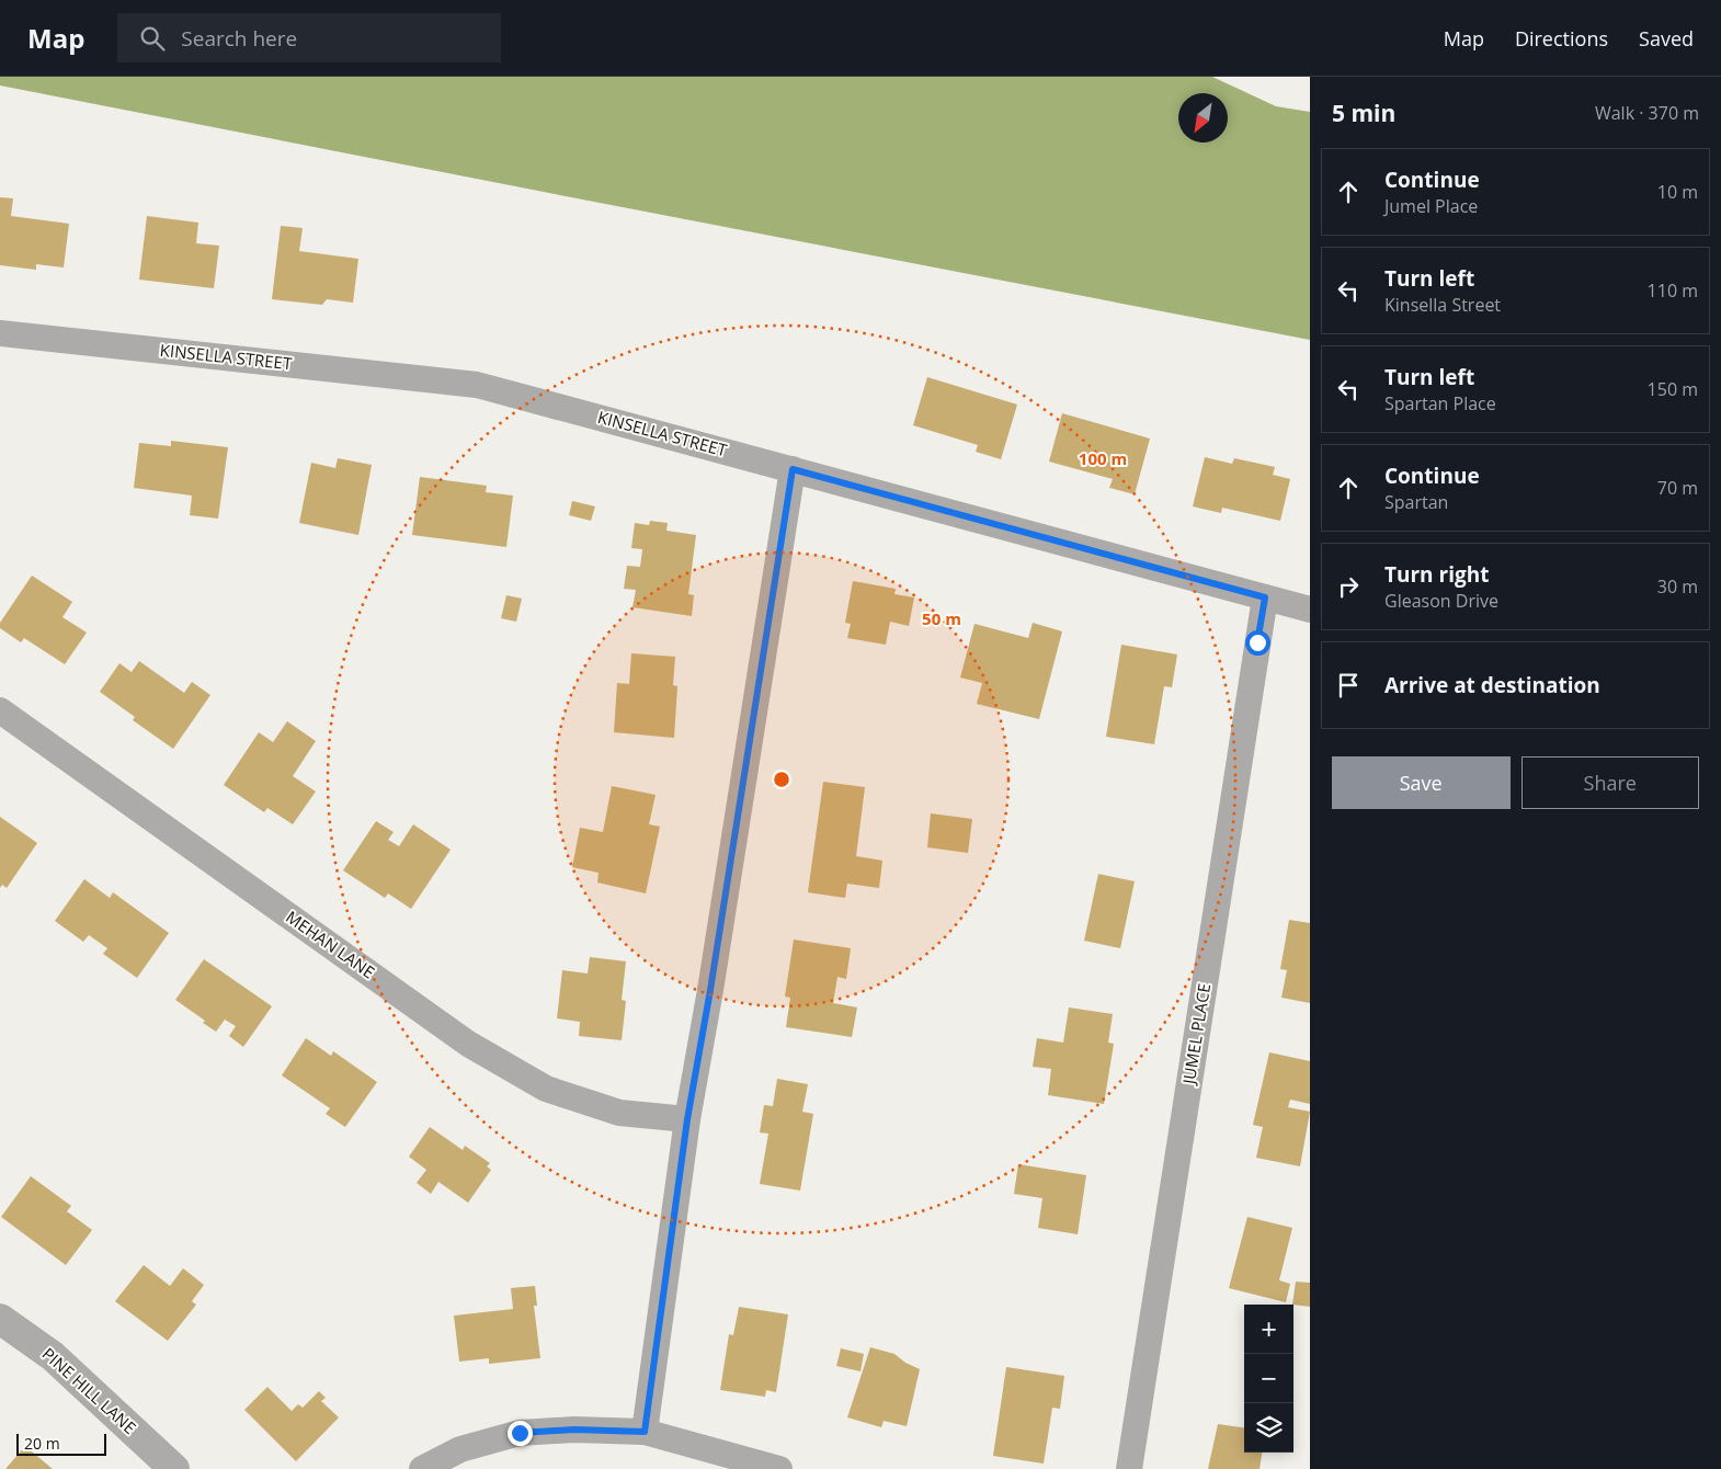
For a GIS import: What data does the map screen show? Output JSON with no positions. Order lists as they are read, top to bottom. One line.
{"streets":{"street":["KINSELLA STREET","MEHAN LANE","JUMEL PLACE","PINE HILL LANE"]},"crossings":[["KINSELLA STREET","JUMEL PLACE"]],"scale_bar":"20 m","north":"bottom left","page":{"header":"Map","search":"Search here","nav":["Map","Directions","Saved"],"heading":["5 min","Walk · 370 m"],"list":[["Continue","Jumel Place","10 m"],["Turn left","Kinsella Street","110 m"],["Turn left","Spartan Place","150 m"],["Continue","Spartan","70 m"],["Turn right","Gleason Drive","30 m"],"Arrive at destination"],"buttons":["Save","Share"],"map_buttons":["+","−"],"scale":"20 m"},"rings":["100 m","50 m"]}
